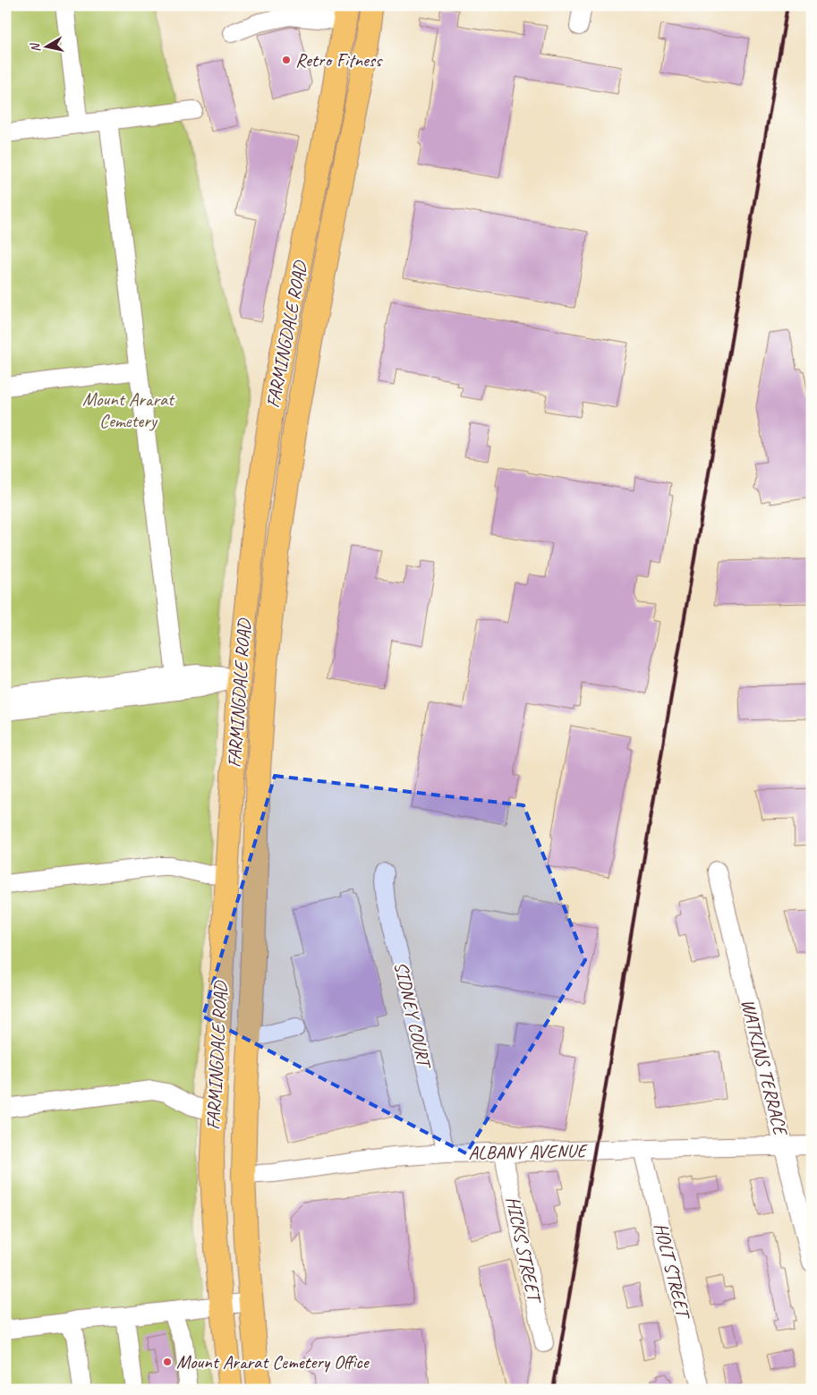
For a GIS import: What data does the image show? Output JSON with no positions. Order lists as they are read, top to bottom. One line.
{"streets":{"main road":["FARMINGDALE ROAD"],"street":["SIDNEY COURT","WATKINS TERRACE","ALBANY AVENUE","HICKS STREET","HOLT STREET"]},"crossings":[["FARMINGDALE ROAD","ALBANY AVENUE"],["SIDNEY COURT","ALBANY AVENUE"],["WATKINS TERRACE","ALBANY AVENUE"],["ALBANY AVENUE","HICKS STREET"],["ALBANY AVENUE","HOLT STREET"]],"parks":["Mount Ararat Cemetery"],"places":["Retro Fitness","Mount Ararat Cemetery Office"],"north":"left"}
